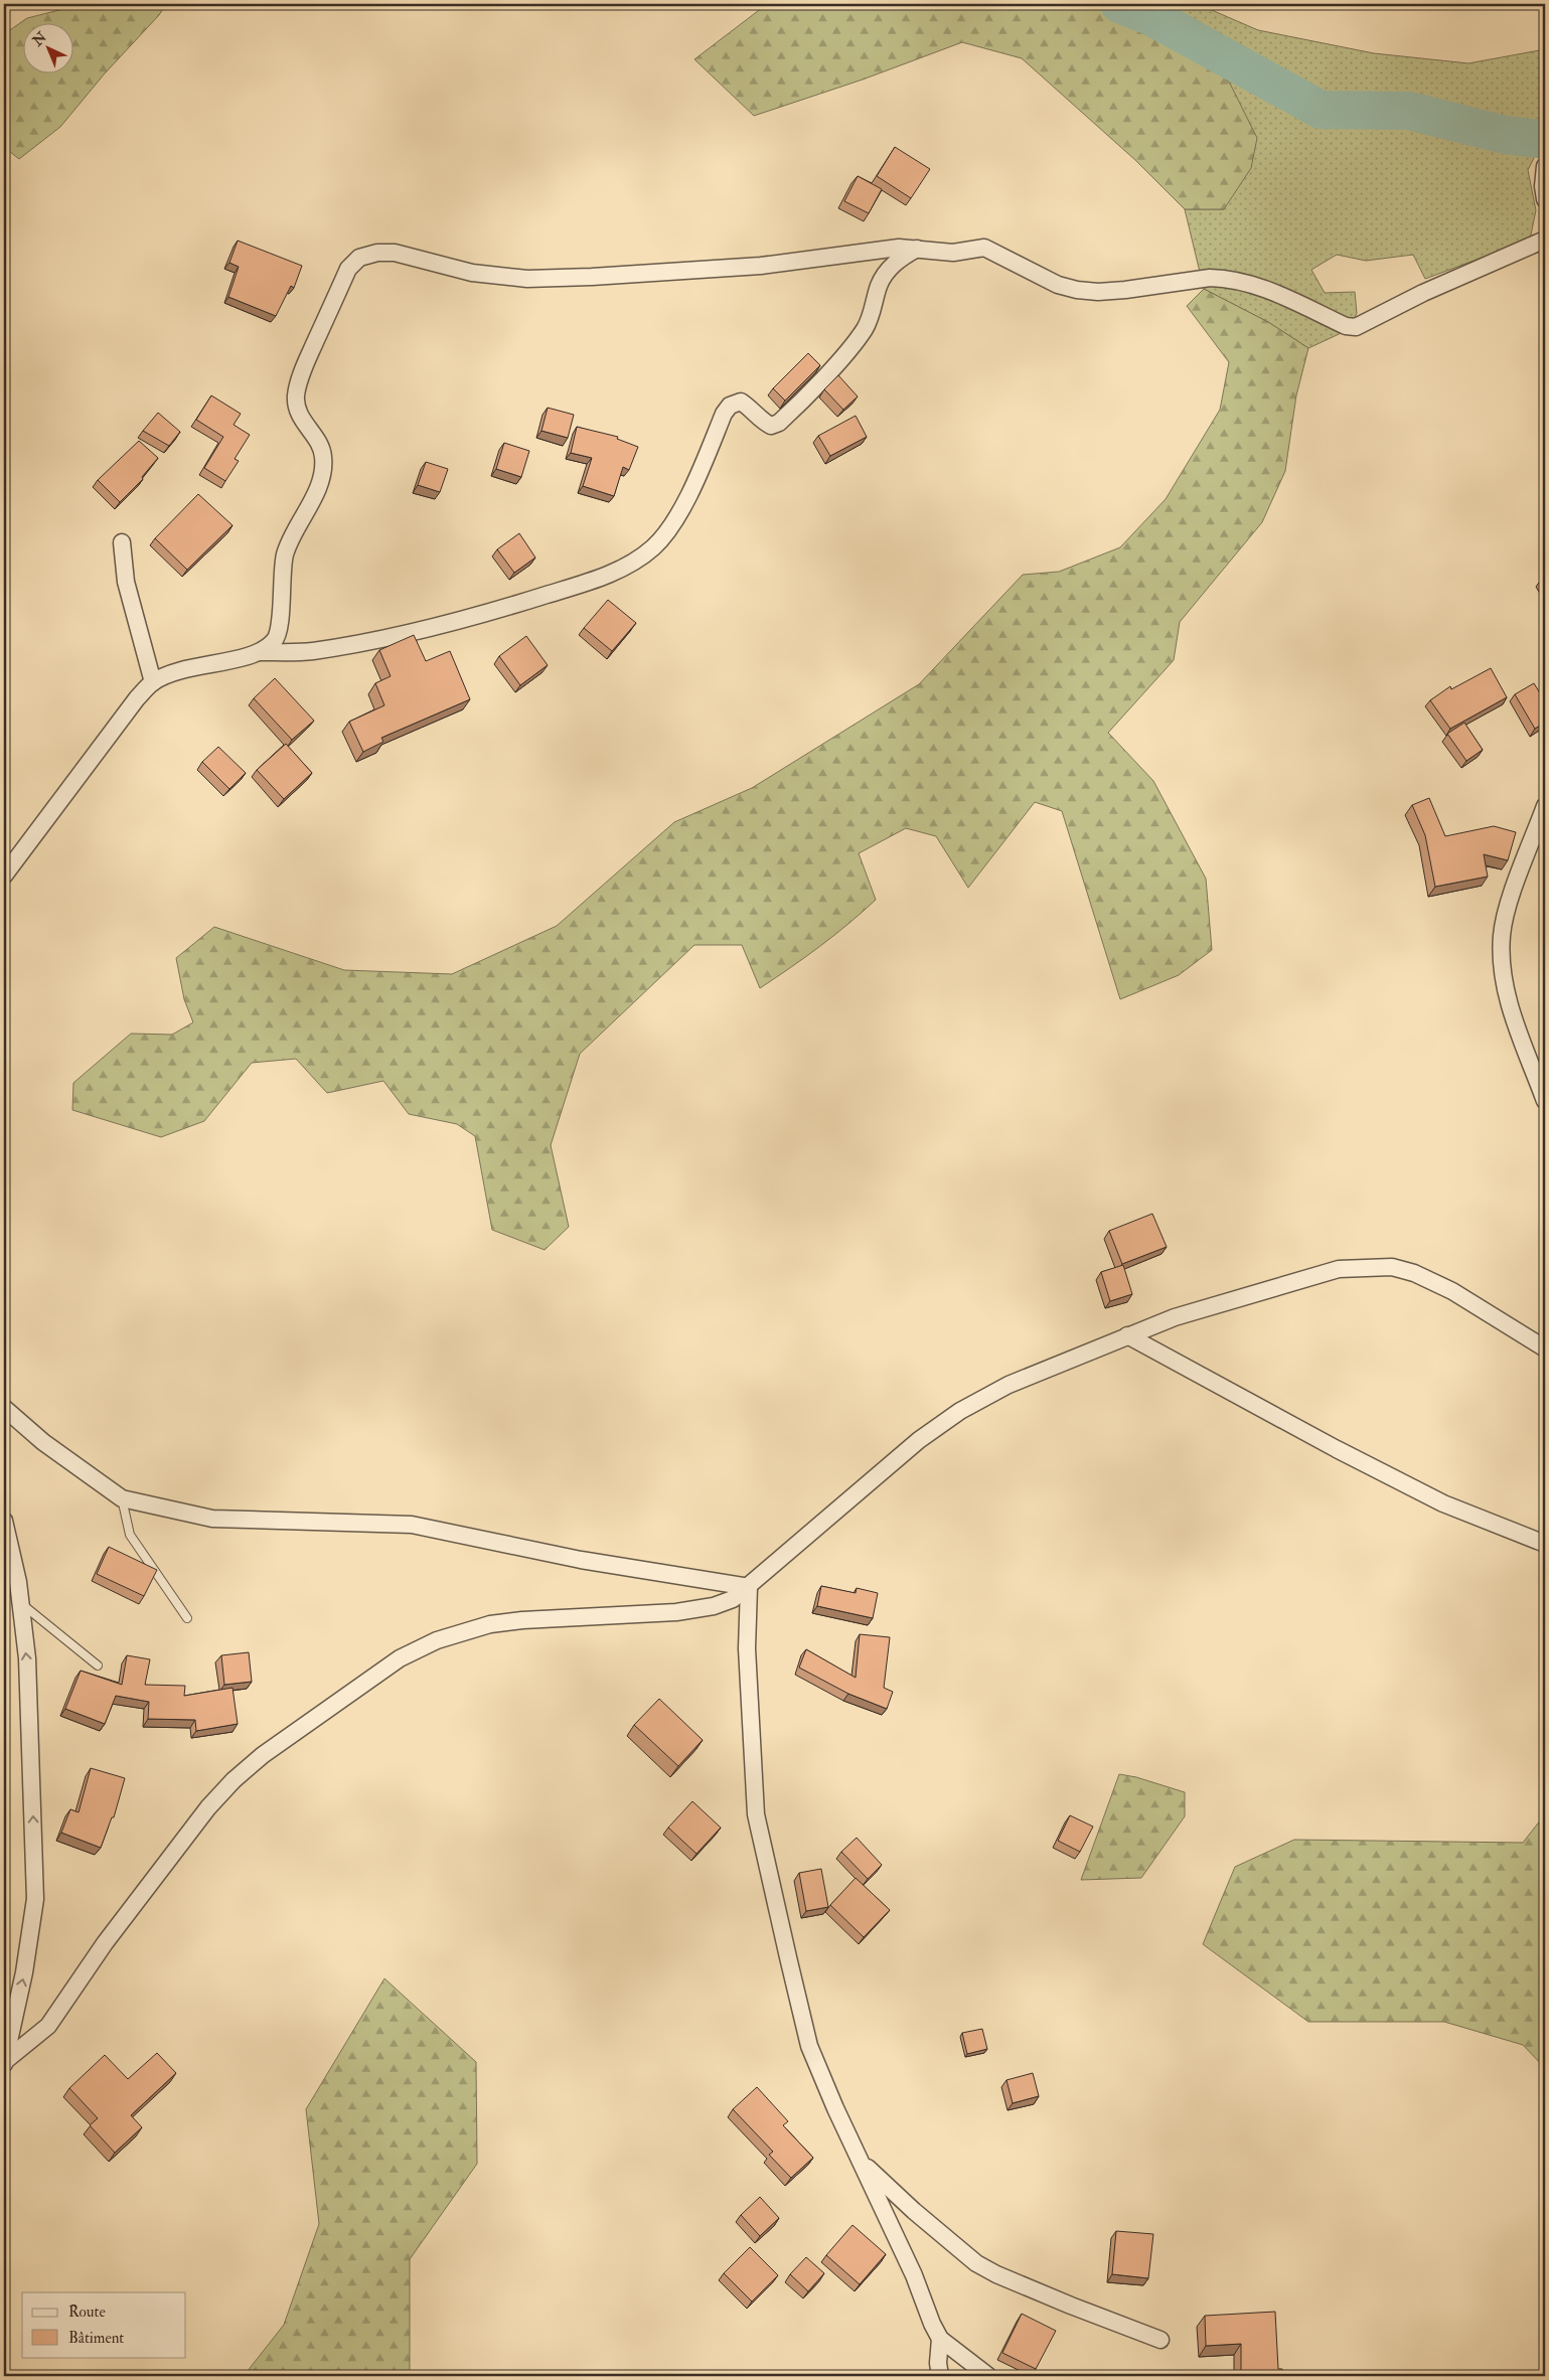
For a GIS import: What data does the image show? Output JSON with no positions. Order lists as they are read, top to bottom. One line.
{"legend":["Route","Bâtiment"],"north":"top left"}
